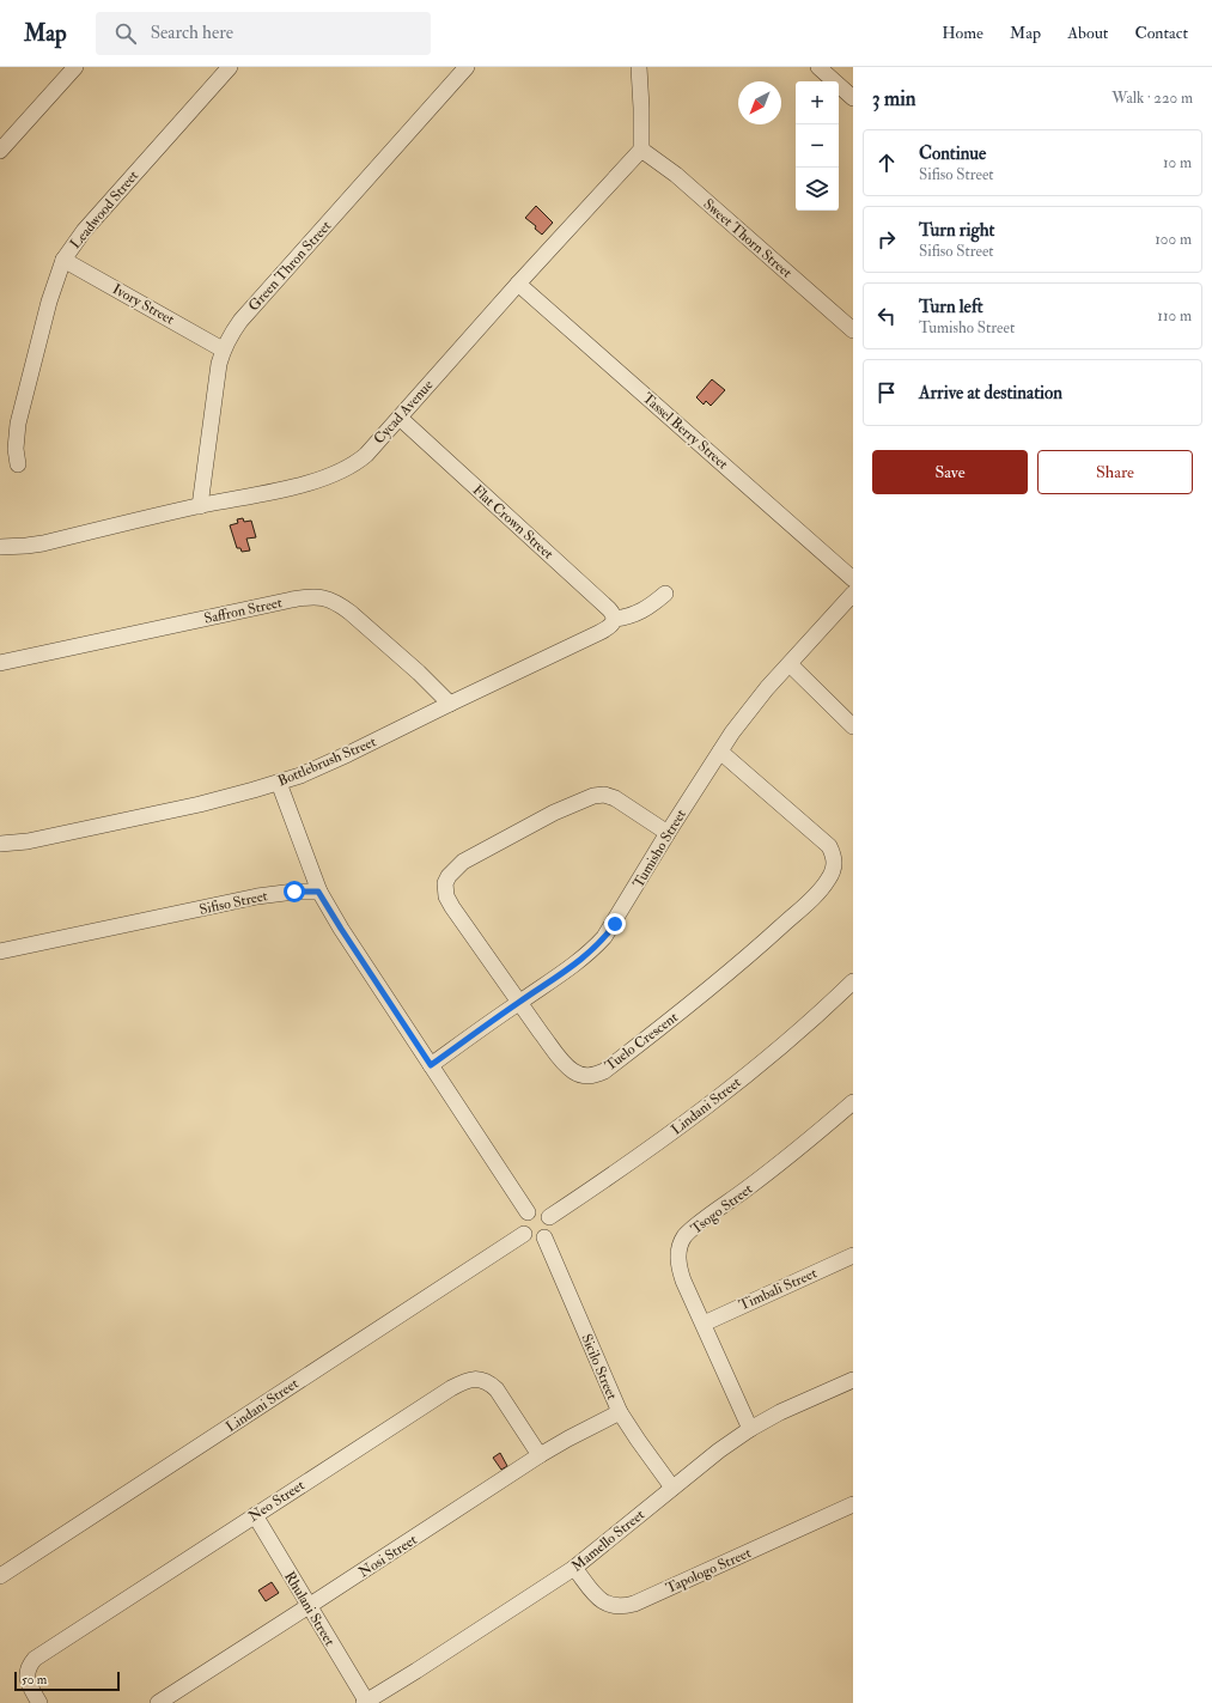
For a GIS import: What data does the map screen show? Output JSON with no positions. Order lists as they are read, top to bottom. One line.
{"streets":{"street":["Leadwood Street","Sweet Thorn Street","Green Thron Street","Ivory Street","Cycad Avenue","Tassel Berry Street","Flat Crown Street","Saffron Street","Bottlebrush Street","Tumisho Street","Sifiso Street","Tuelo Crescent","Lindani Street","Tsogo Street","Timbali Street","Sicilo Street","Neo Street","Mamello Street","Nosi Street","Tapologo Street","Rhulani Street"]},"crossings":[["Leadwood Street","Ivory Street"],["Sweet Thorn Street","Cycad Avenue"],["Green Thron Street","Ivory Street"],["Green Thron Street","Cycad Avenue"],["Cycad Avenue","Tassel Berry Street"],["Cycad Avenue","Flat Crown Street"],["Flat Crown Street","Bottlebrush Street"],["Saffron Street","Bottlebrush Street"],["Tumisho Street","Tuelo Crescent"],["Lindani Street","Sicilo Street"],["Tsogo Street","Timbali Street"],["Tsogo Street","Mamello Street"],["Sicilo Street","Mamello Street"],["Sicilo Street","Nosi Street"],["Neo Street","Nosi Street"],["Neo Street","Rhulani Street"],["Mamello Street","Tapologo Street"],["Mamello Street","Rhulani Street"],["Nosi Street","Rhulani Street"]],"scale_bar":"50 m","north":"bottom left","page":{"header":"Map","search":"Search here","nav":["Home","Map","About","Contact"],"heading":["3 min","Walk · 220 m"],"map_buttons":["+","−"],"list":[["Continue","Sifiso Street","10 m"],["Turn right","Sifiso Street","100 m"],["Turn left","Tumisho Street","110 m"],"Arrive at destination"],"buttons":["Save","Share"],"scale":"50 m"}}
